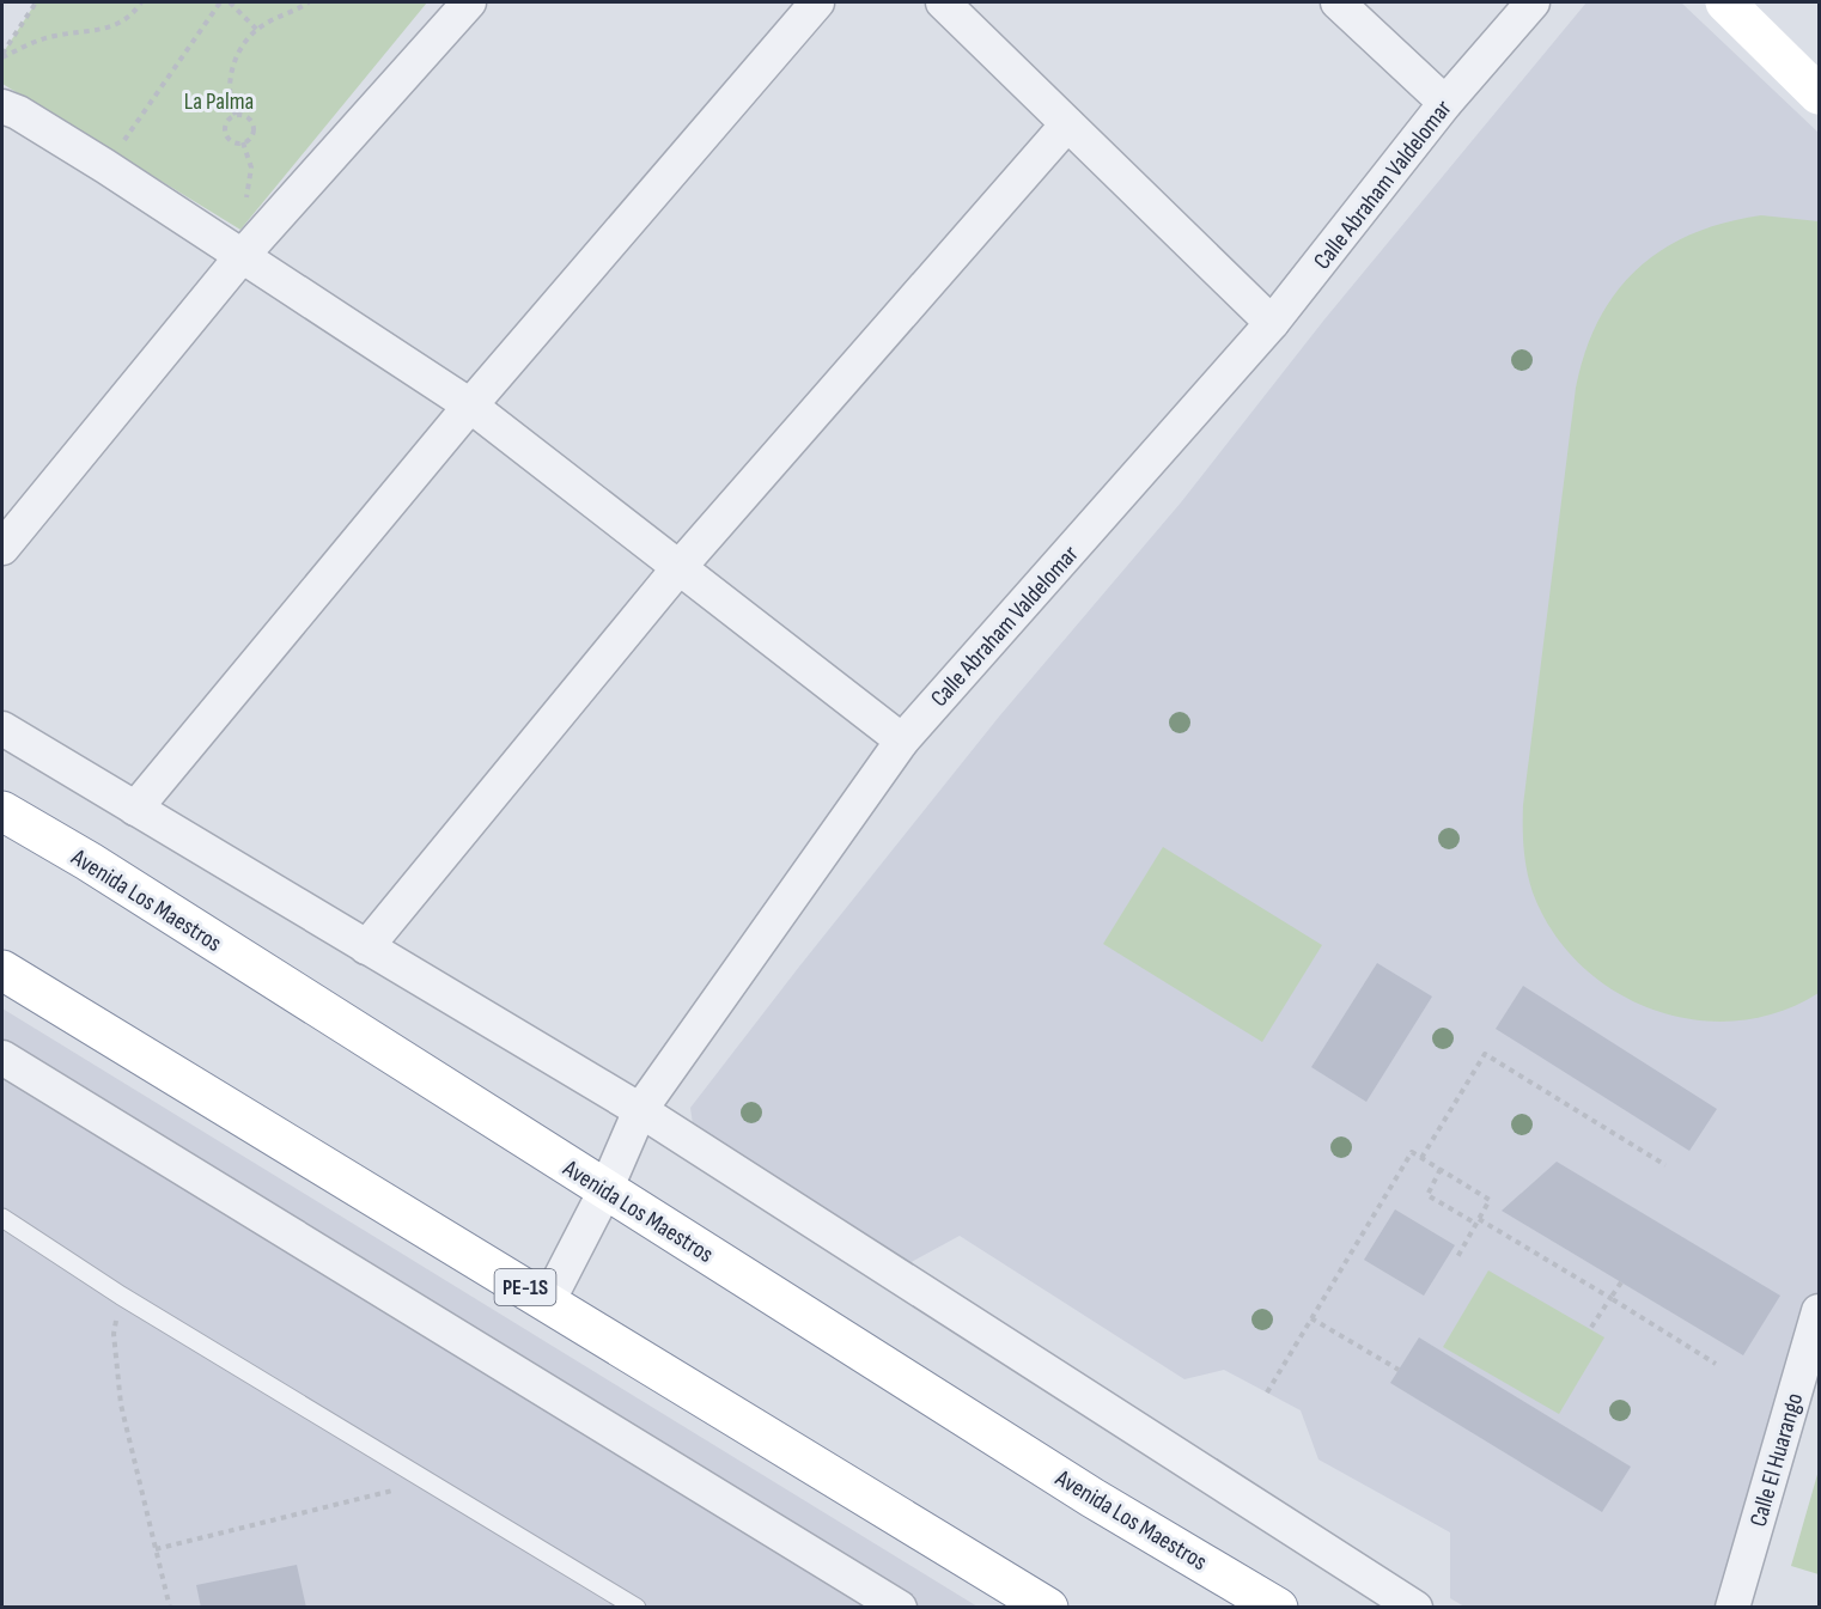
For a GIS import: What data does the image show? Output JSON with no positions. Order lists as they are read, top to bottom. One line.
{"streets":{"main road":["Avenida Los Maestros","PE-1S"],"street":["Calle Abraham Valdelomar","Calle El Huarango"]},"crossings":[["Calle Abraham Valdelomar","Avenida Los Maestros"],["Calle Abraham Valdelomar","PE-1S"]],"parks":["La Palma"]}
